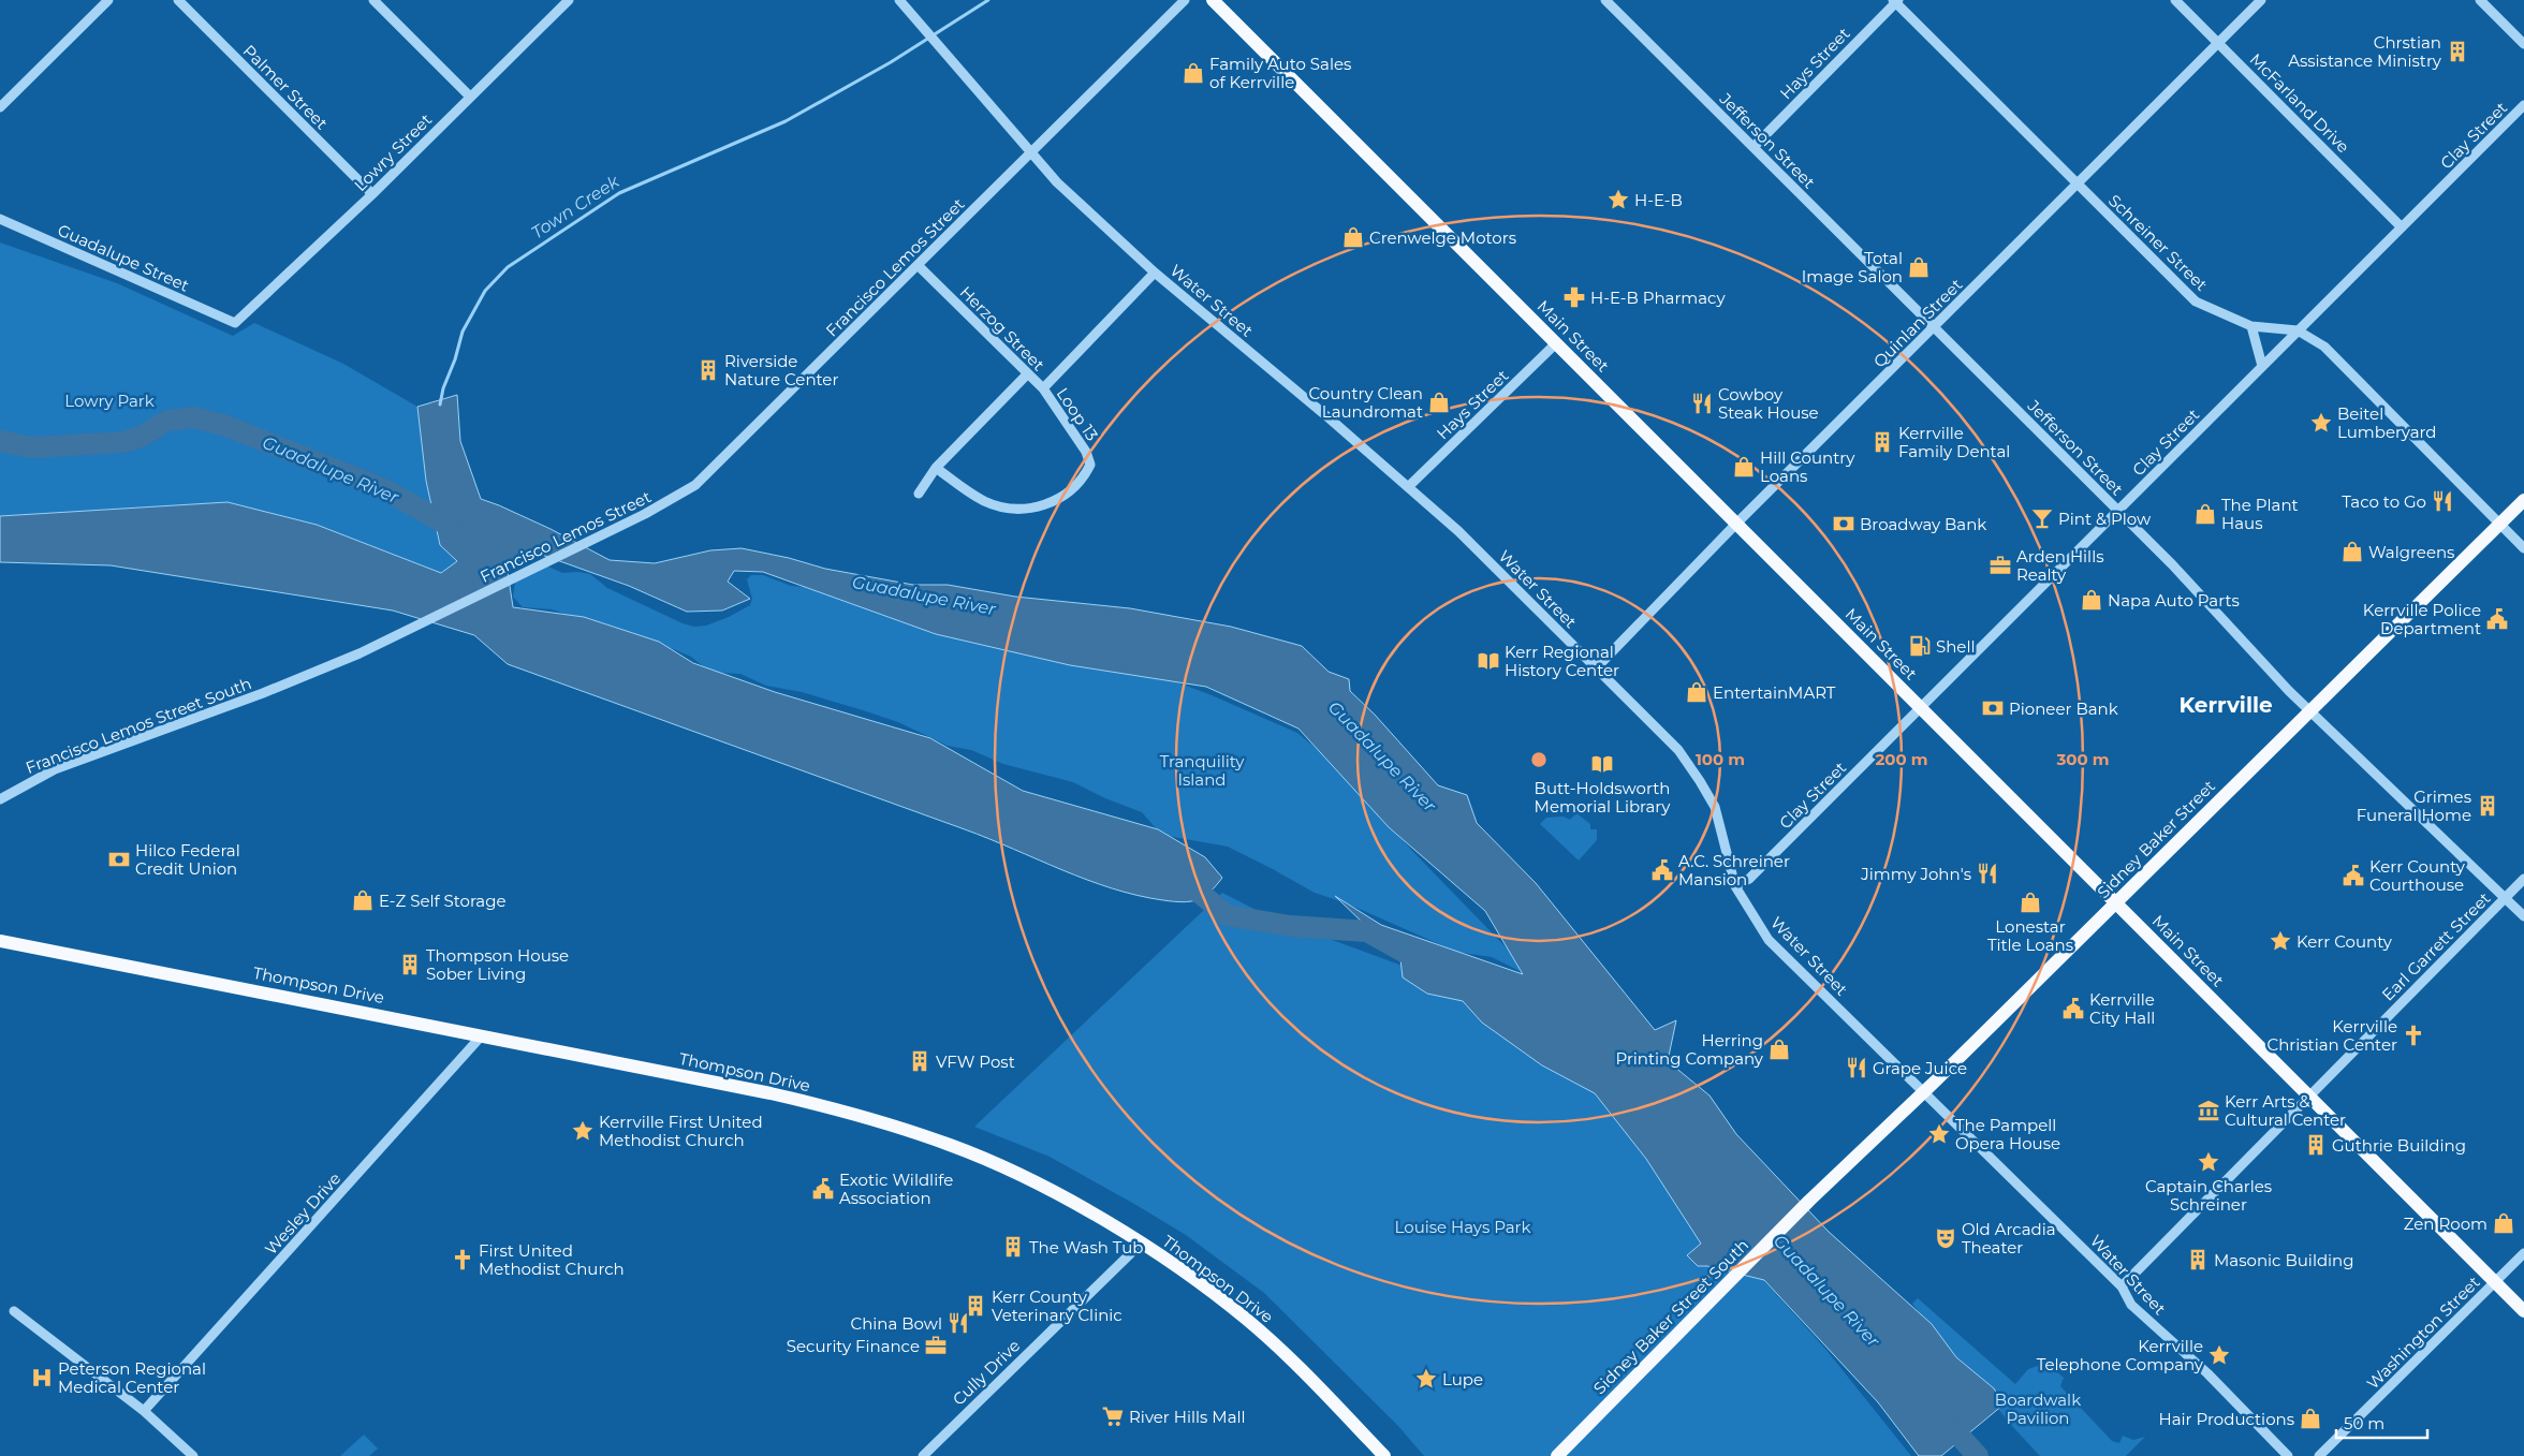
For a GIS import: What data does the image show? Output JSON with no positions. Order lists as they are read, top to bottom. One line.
{"streets":{"main road":["Main Street","Sidney Baker Street","Thompson Drive","Sidney Baker Street South"],"street":["Hays Street","Palmer Street","McFarland Drive","Clay Street","Jefferson Street","Lowry Street","Schreiner Street","Guadalupe Street","Francisco Lemos Street","Water Street","Quinlan Street","Herzog Street","Loop 13","Francisco Lemos Street South","Earl Garrett Street","Wesley Drive","Washington Street","Cully Drive"]},"crossings":[["Hays Street","Jefferson Street"],["Hays Street","Schreiner Street"],["Hays Street","Water Street"],["Hays Street","Main Street"],["Palmer Street","Lowry Street"],["McFarland Drive","Clay Street"],["McFarland Drive","Quinlan Street"],["Clay Street","Jefferson Street"],["Clay Street","Schreiner Street"],["Clay Street","Water Street"],["Clay Street","Main Street"],["Jefferson Street","Quinlan Street"],["Jefferson Street","Sidney Baker Street"],["Jefferson Street","Earl Garrett Street"],["Lowry Street","Guadalupe Street"],["Schreiner Street","Quinlan Street"],["Schreiner Street","Sidney Baker Street"],["Francisco Lemos Street","Water Street"],["Francisco Lemos Street","Herzog Street"],["Francisco Lemos Street","Francisco Lemos Street South"],["Water Street","Quinlan Street"],["Water Street","Herzog Street"],["Water Street","Sidney Baker Street"],["Water Street","Earl Garrett Street"],["Quinlan Street","Main Street"],["Herzog Street","Loop 13"],["Main Street","Sidney Baker Street"],["Main Street","Earl Garrett Street"],["Main Street","Washington Street"],["Sidney Baker Street","Sidney Baker Street South"],["Thompson Drive","Wesley Drive"],["Thompson Drive","Cully Drive"]],"districts":["Kerrville"],"water":["Town Creek","Guadalupe River"],"parks":["Lowry Park","Tranquility Island","Louise Hays Park","Boardwalk Pavilion"],"places":{"building":["Chrstian Assistance Ministry","Riverside Nature Center","Kerrville Family Dental","Grimes Funeral Home","Thompson House Sober Living","VFW Post","Guthrie Building","The Wash Tub","Masonic Building","Kerr County Veterinary Clinic"],"shop":["Family Auto Sales of Kerrville","Crenwelge Motors","Total Image Salon","Country Clean Laundromat","Hill Country Loans","The Plant Haus","Walgreens","Napa Auto Parts","EntertainMART","E-Z Self Storage","Lonestar Title Loans","Herring Printing Company","Zen Room","Hair Productions"],"place":["H-E-B","Beitel Lumberyard","Kerr County","Kerrville First United Methodist Church","The Pampell Opera House","Captain Charles Schreiner","Kerrville Telephone Company","Lupe"],"pharmacy":["H-E-B Pharmacy"],"restaurant":["Cowboy Steak House","Taco to Go","Jimmy John's","Grape Juice","China Bowl"],"bar":["Pint & Plow"],"bank":["Broadway Bank","Pioneer Bank","Hilco Federal Credit Union"],"office":["Arden Hills Realty","Security Finance"],"public building":["Kerrville Police Department","A.C. Schreiner Mansion","Kerr County Courthouse","Kerrville City Hall","Exotic Wildlife Association"],"fuel station":["Shell"],"library":["Kerr Regional History Center","Butt-Holdsworth Memorial Library"],"church":["Kerrville Christian Center","First United Methodist Church"],"museum":["Kerr Arts & Cultural Center"],"theatre":["Old Arcadia Theater"],"hospital":["Peterson Regional Medical Center"],"supermarket":["River Hills Mall"]},"scale_bar":"50 m","rings":["100 m","200 m","300 m"]}
